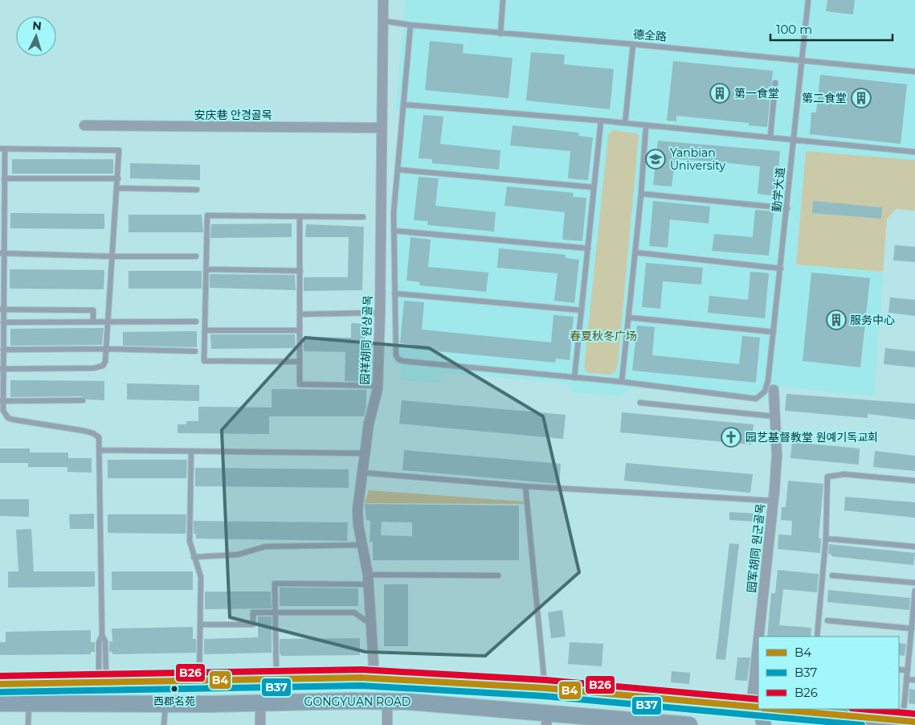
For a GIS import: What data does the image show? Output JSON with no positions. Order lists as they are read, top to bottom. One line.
{"streets":{"main road":["GONGYUAN ROAD"],"street":["安庆巷 안경골목","园祥胡同 원상골목","园军胡同 원군골목"],"lane":["德全路","勤学大道"]},"crossings":[["德全路","勤学大道"],["德全路","园祥胡同 원상골목"],["安庆巷 안경골목","园祥胡同 원상골목"],["勤学大道","园军胡同 원군골목"],["园祥胡同 원상골목","GONGYUAN ROAD"]],"parks":["春夏秋冬广场"],"places":{"building":["第一食堂","第二食堂","服务中心"],"school or university":["Yanbian University"],"church":["园艺基督教堂 원예기독교회"],"other":["西郡名苑"]},"lines":["transit line B26","transit line B4","transit line B37"],"legend":["B4","B37","B26"],"scale_bar":"100 m","north":"top"}
